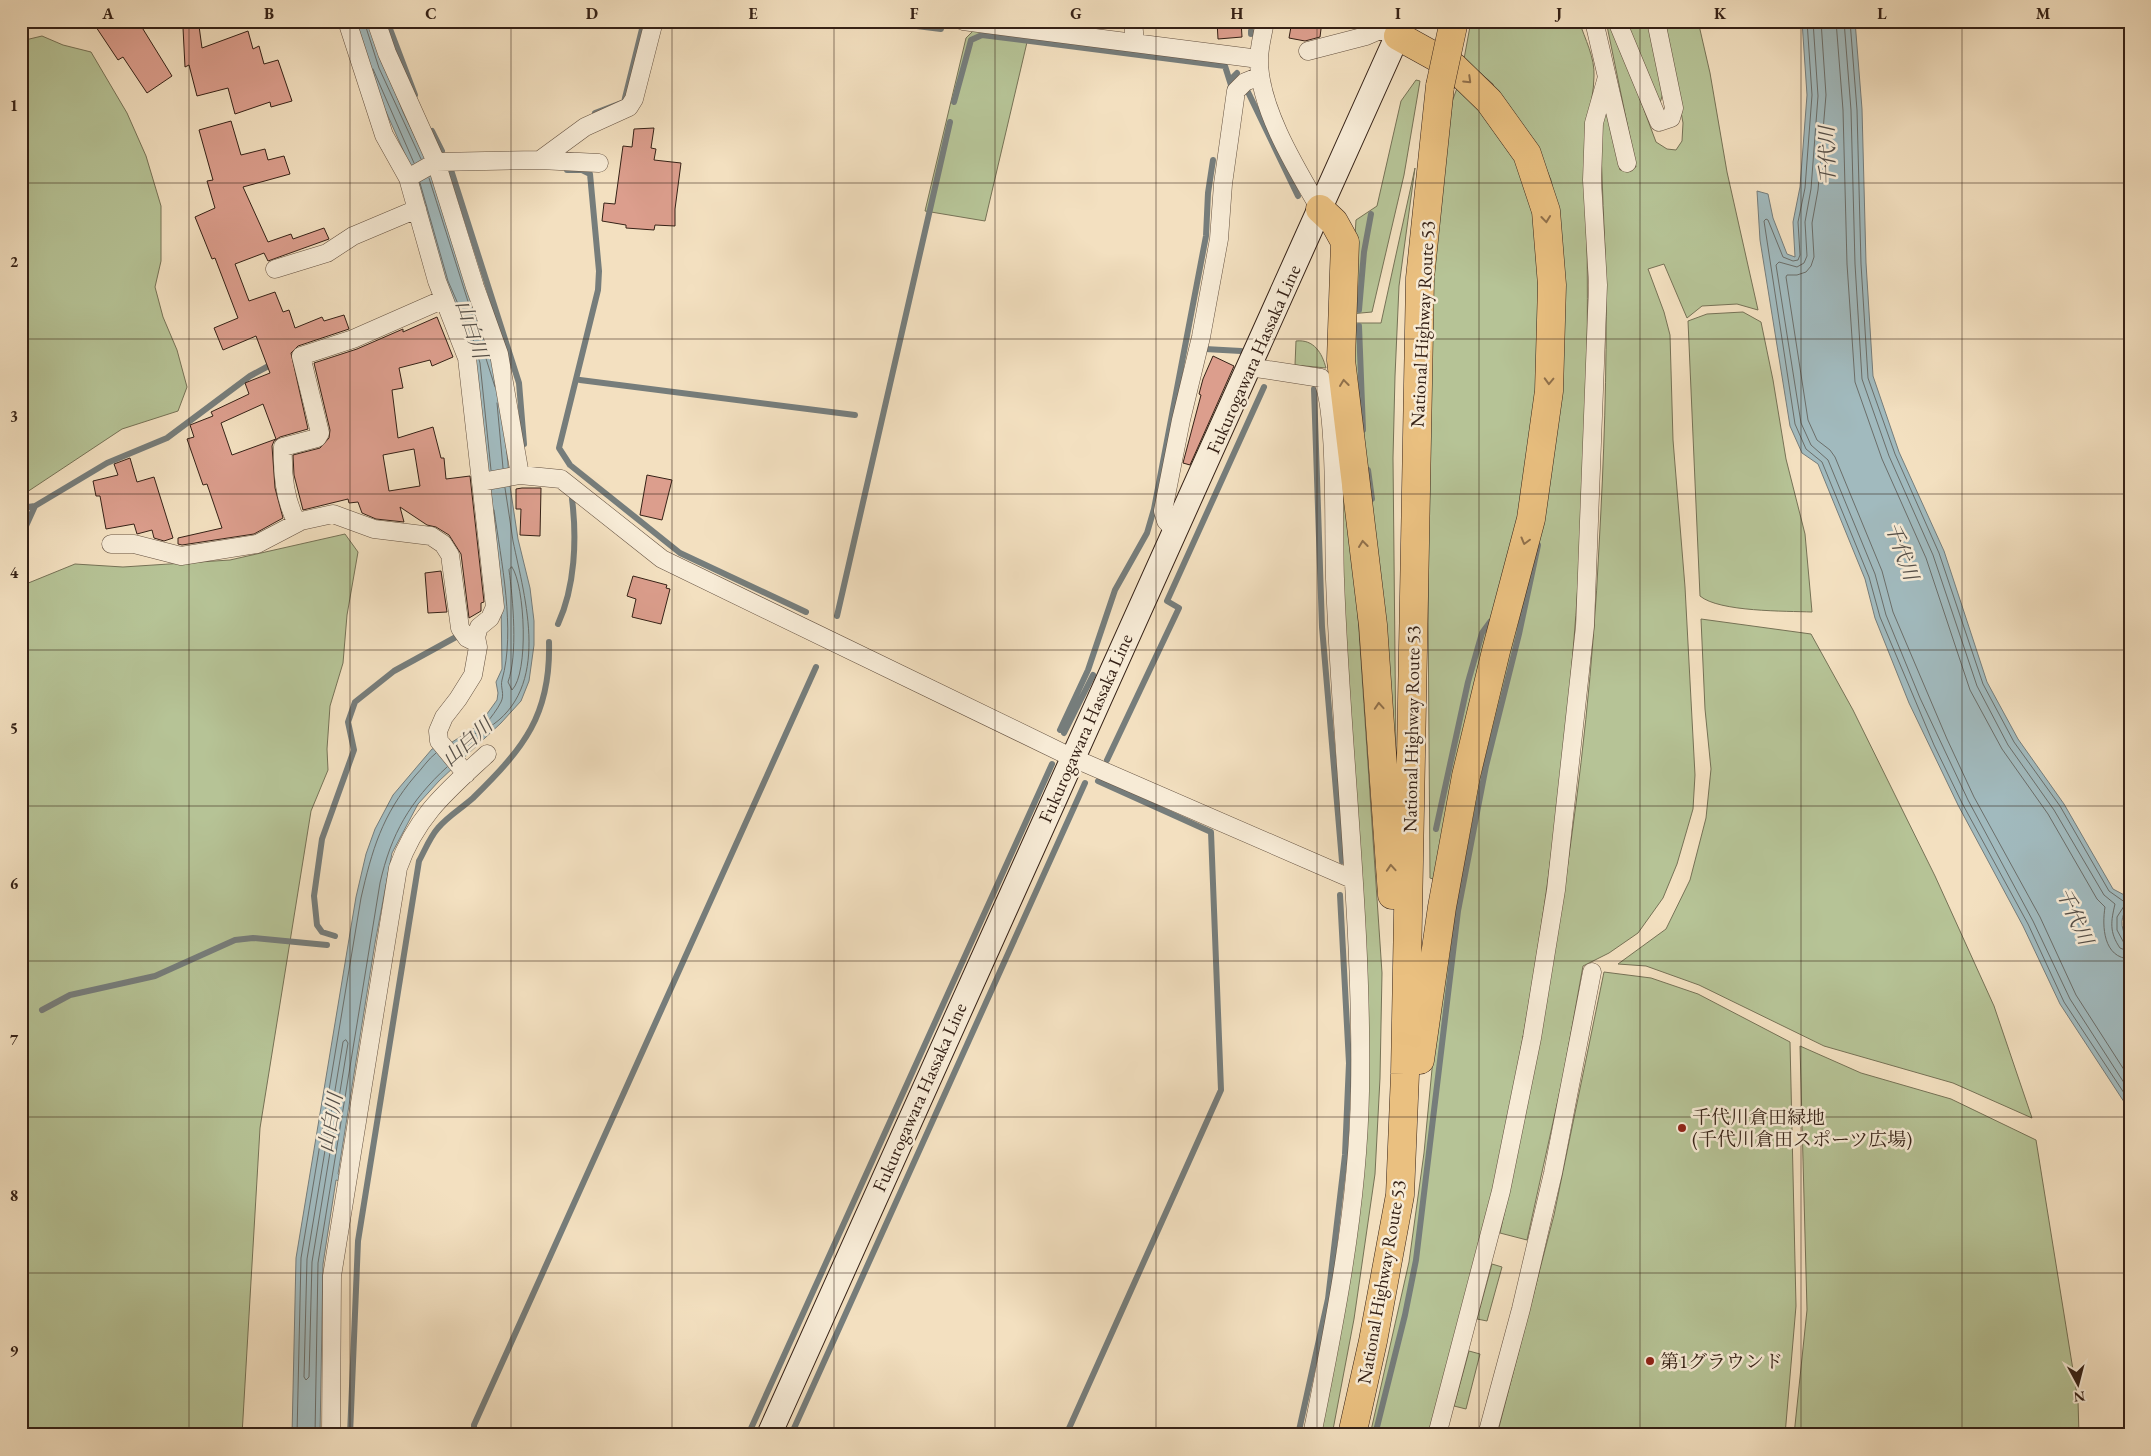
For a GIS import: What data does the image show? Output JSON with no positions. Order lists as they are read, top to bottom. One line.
{"streets":{"highway":["National Highway Route 53"],"main road":["Fukurogawara Hassaka Line"]},"water":["千代川","山白川"],"places":["千代川倉田緑地 (千代川倉田スポーツ広場)","第1グラウンド"],"north":"bottom","grid":{"columns":["A","B","C","D","E","F","G","H","I","J","K","L","M"],"rows":["1","2","3","4","5","6","7","8","9"]}}
